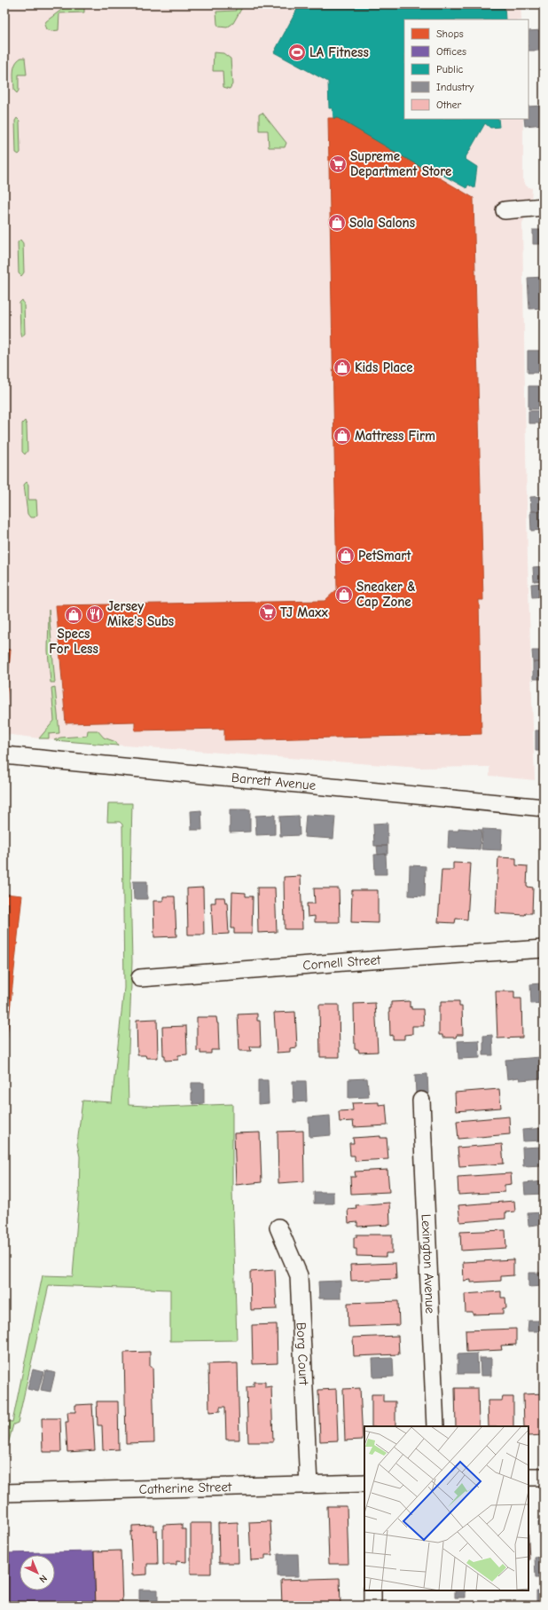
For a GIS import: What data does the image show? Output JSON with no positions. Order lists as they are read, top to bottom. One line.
{"streets":{"street":["Barrett Avenue","Cornell Street","Lexington Avenue","Borg Court","Catherine Street"]},"crossings":[["Borg Court","Catherine Street"]],"places":{"sports":["LA Fitness"],"supermarket":["Supreme Department Store","TJ Maxx"],"shop":["Sola Salons","Kids Place","Mattress Firm","PetSmart","Sneaker & Cap Zone","Specs For Less"],"restaurant":["Jersey Mike's Subs"]},"legend":["Shops","Offices","Public","Industry","Other"],"north":"bottom right"}
